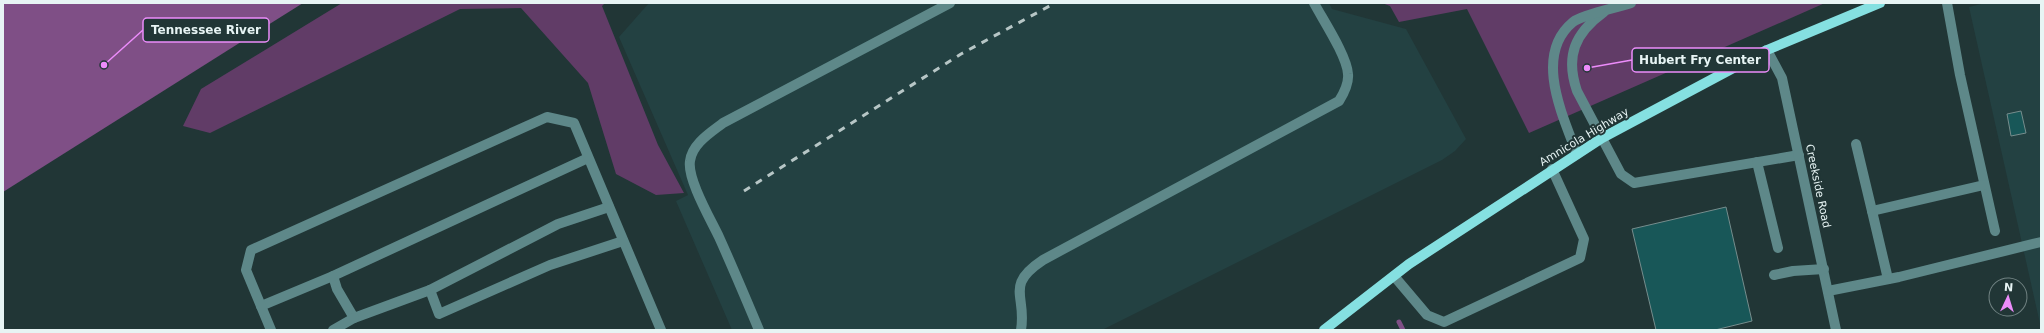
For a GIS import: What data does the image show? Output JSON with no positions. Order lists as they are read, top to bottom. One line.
{"streets":{"main road":["Amnicola Highway"],"street":["Creekside Road"]},"crossings":[["Amnicola Highway","Creekside Road"]],"places":["Tennessee River","Hubert Fry Center"],"north":"top"}
